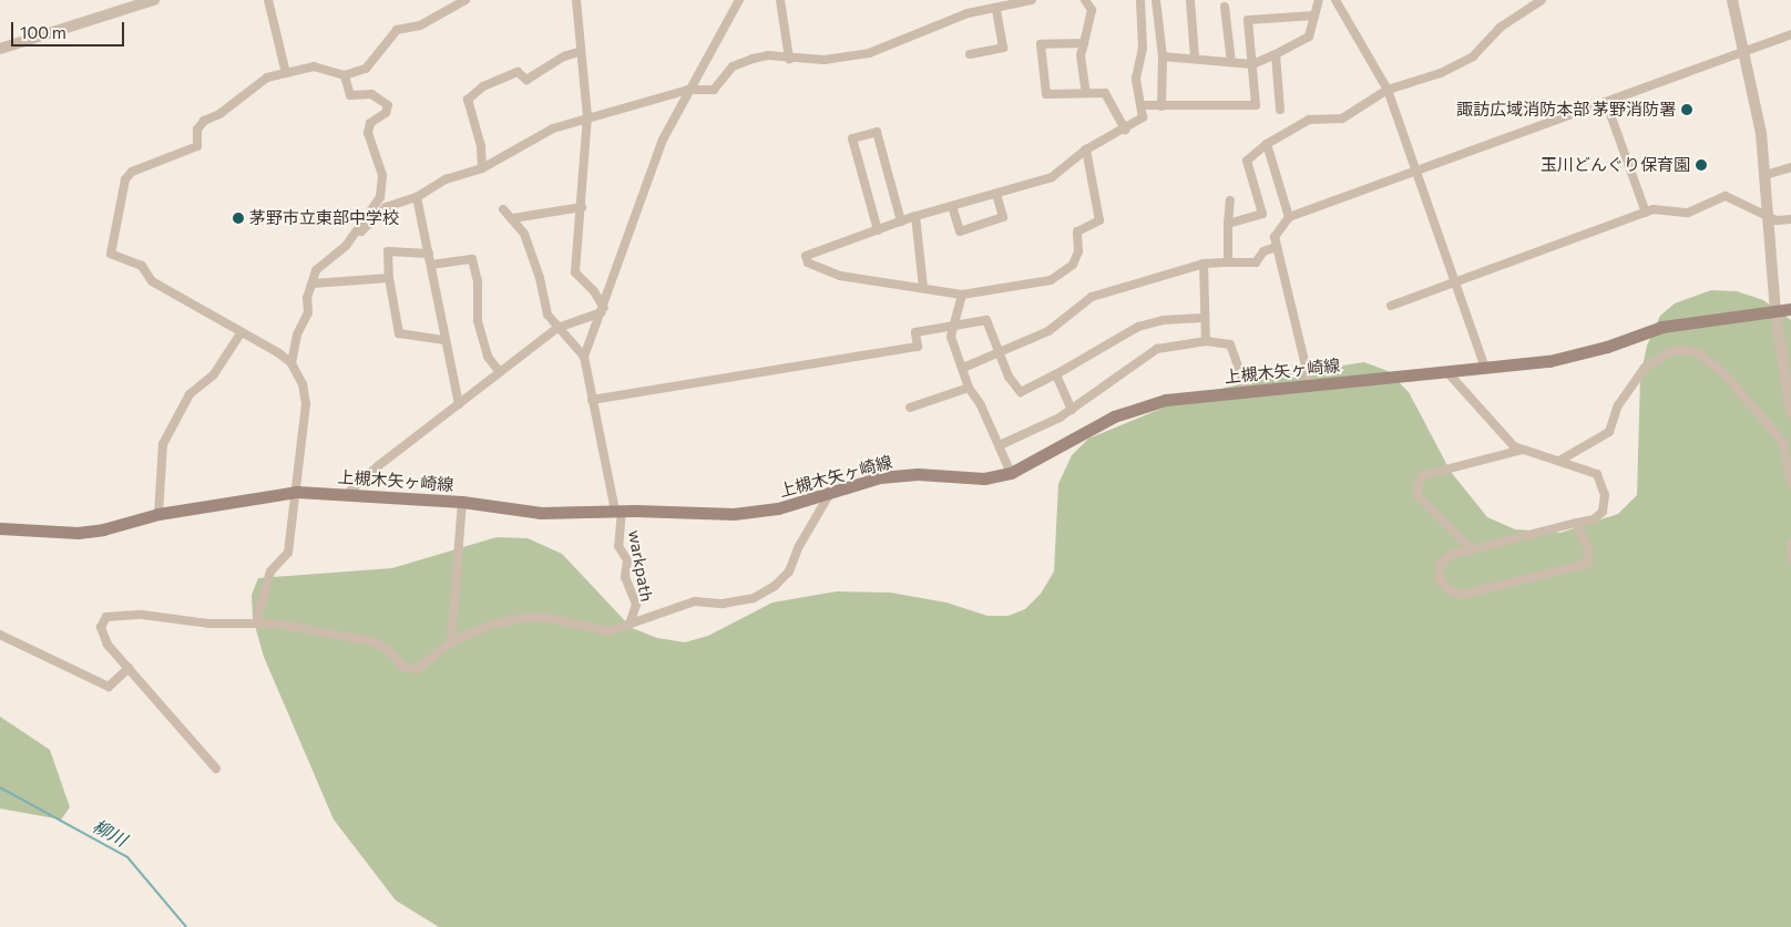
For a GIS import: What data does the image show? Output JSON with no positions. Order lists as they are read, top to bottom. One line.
{"streets":{"main road":["上槻木矢ヶ崎線"],"street":["warkpath"]},"crossings":[["上槻木矢ヶ崎線","warkpath"]],"water":["柳川"],"places":["諏訪広域消防本部 茅野消防署","玉川どんぐり保育園","茅野市立東部中学校"],"scale_bar":"100 m"}
